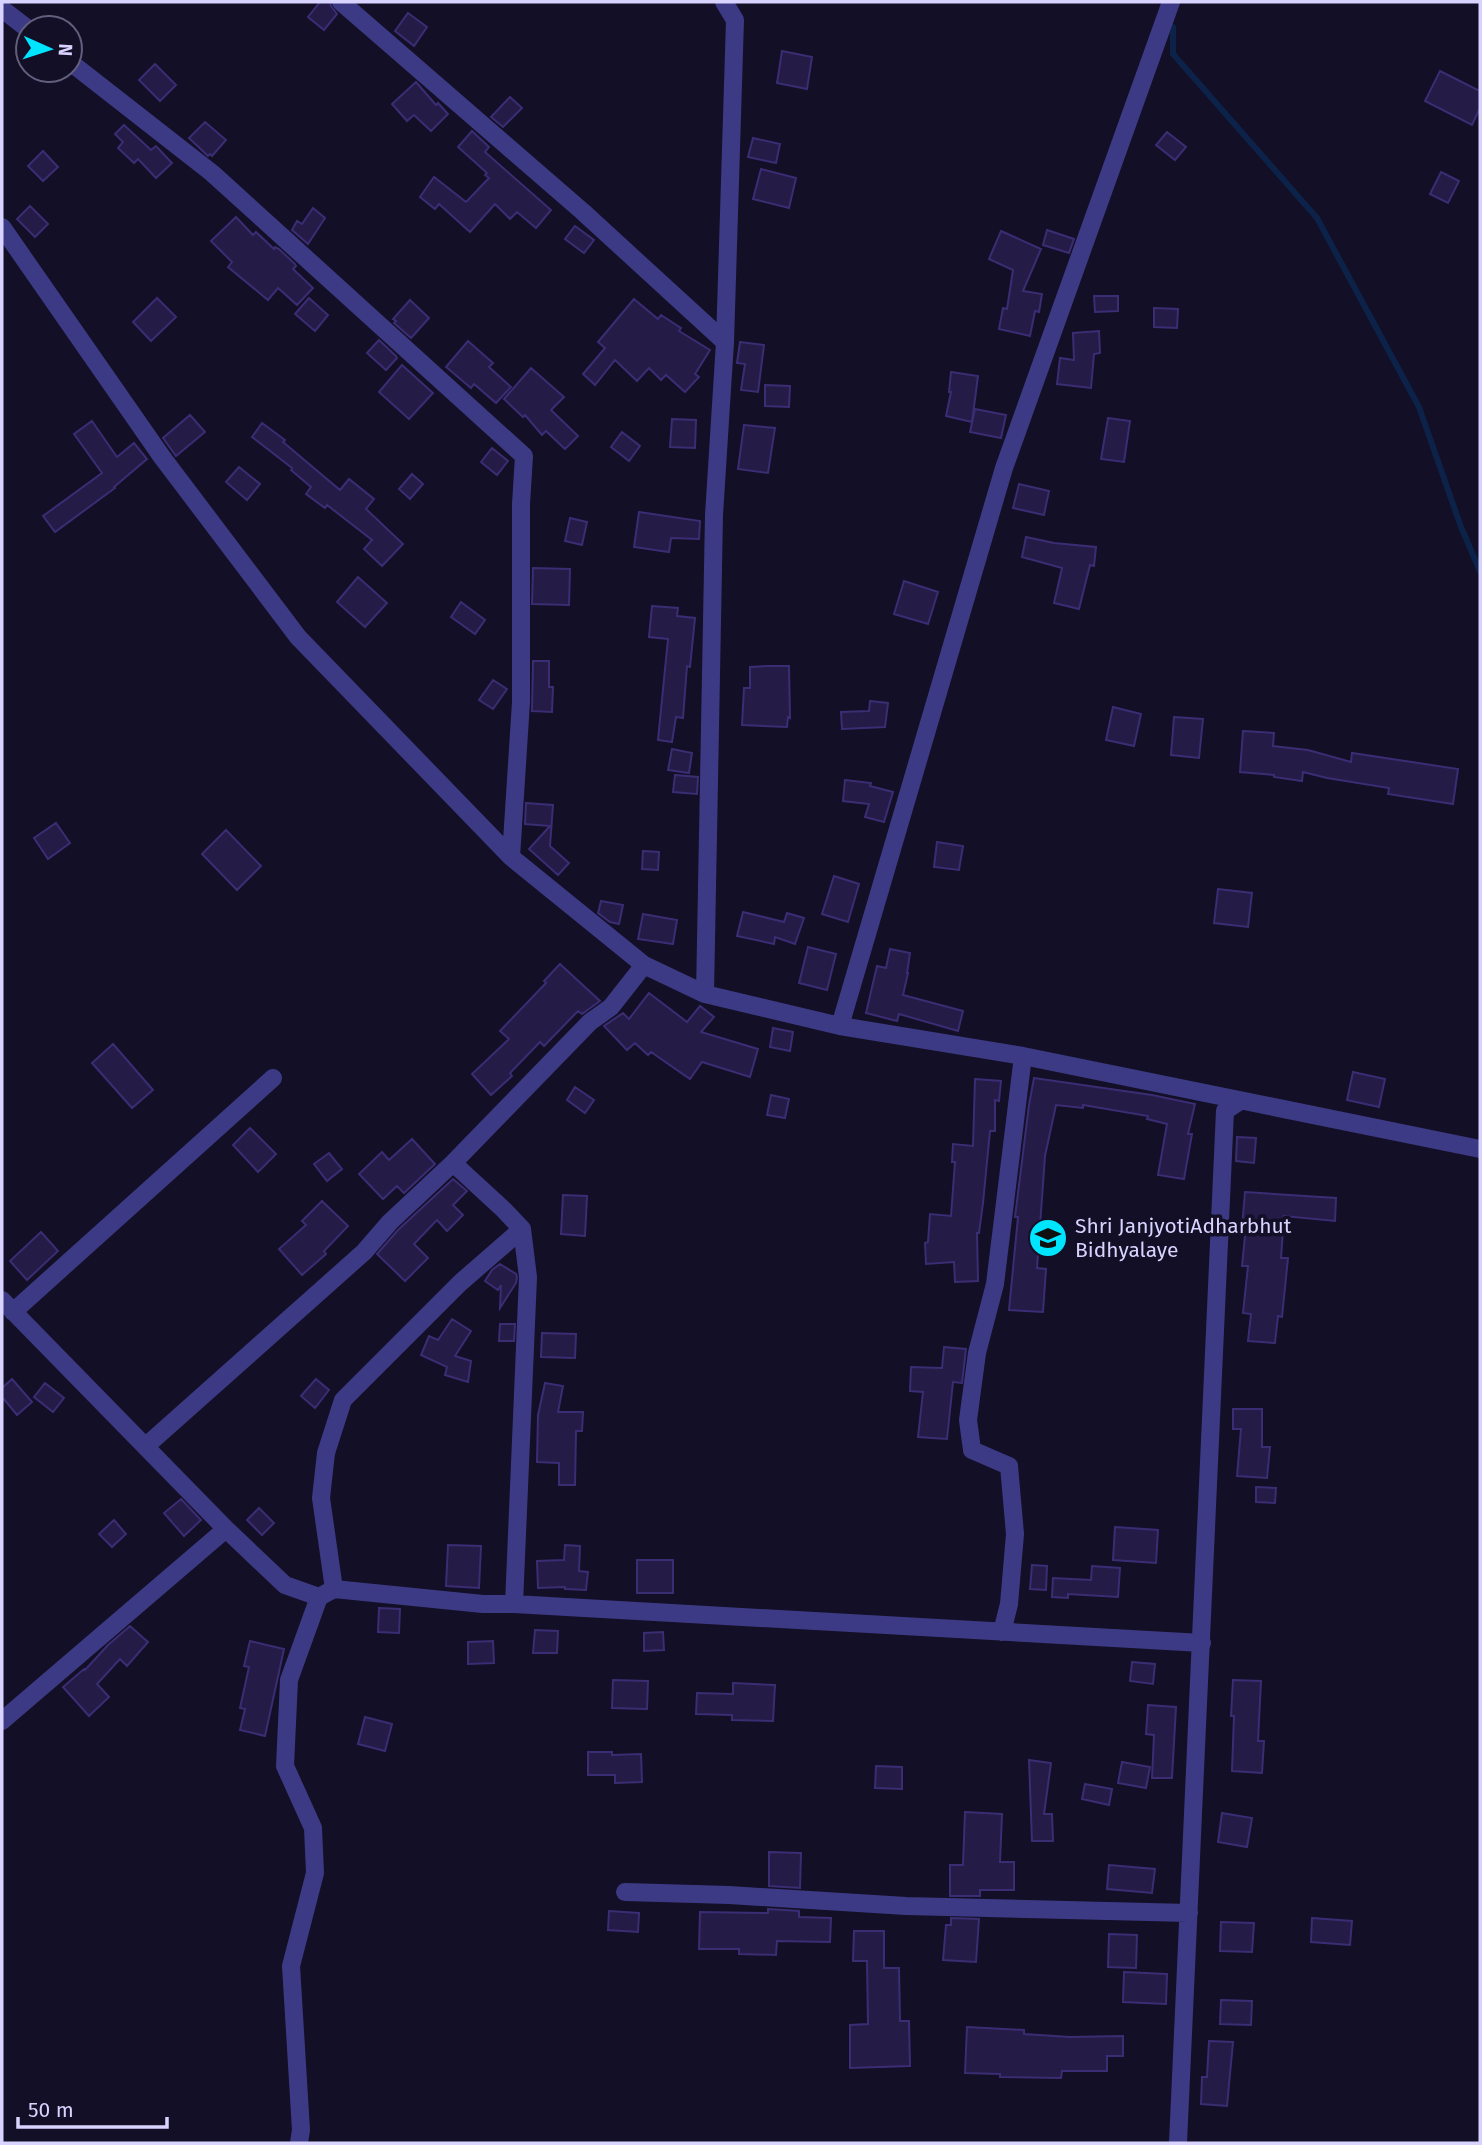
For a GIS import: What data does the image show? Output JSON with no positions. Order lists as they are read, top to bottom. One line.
{"places":{"school or university":["Shri JanjyotiAdharbhut Bidhyalaye"]},"scale_bar":"50 m","north":"right"}
